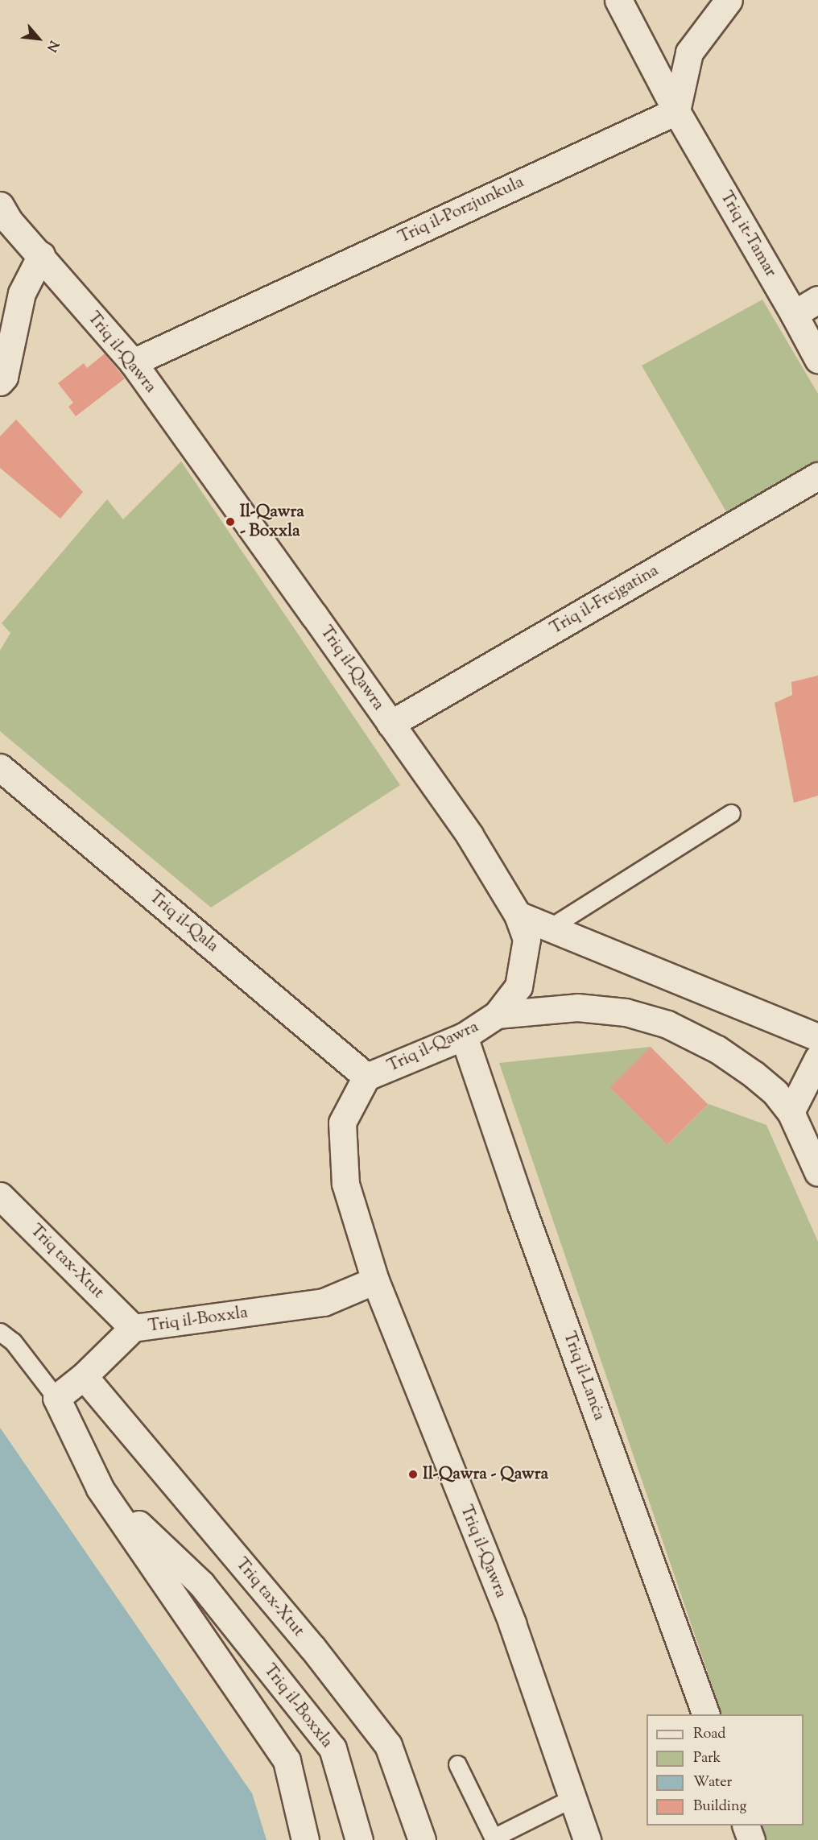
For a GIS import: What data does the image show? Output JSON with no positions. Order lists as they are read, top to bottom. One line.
{"streets":{"street":["Triq il-Porzjunkula","Triq it-Tamar","Triq il-Qawra","Triq il-Frejgatina","Triq il-Qala","Triq tax-Xtut","Triq il-Boxxla","Triq il-Lanċa"]},"crossings":[["Triq il-Porzjunkula","Triq it-Tamar"],["Triq il-Porzjunkula","Triq il-Qawra"],["Triq il-Qawra","Triq il-Frejgatina"],["Triq il-Qawra","Triq il-Qala"],["Triq il-Qawra","Triq il-Boxxla"],["Triq il-Qawra","Triq il-Lanċa"],["Triq tax-Xtut","Triq il-Boxxla"]],"places":["Il-Qawra - Boxxla","Il-Qawra - Qawra"],"legend":["Road","Park","Water","Building"],"north":"bottom right"}
